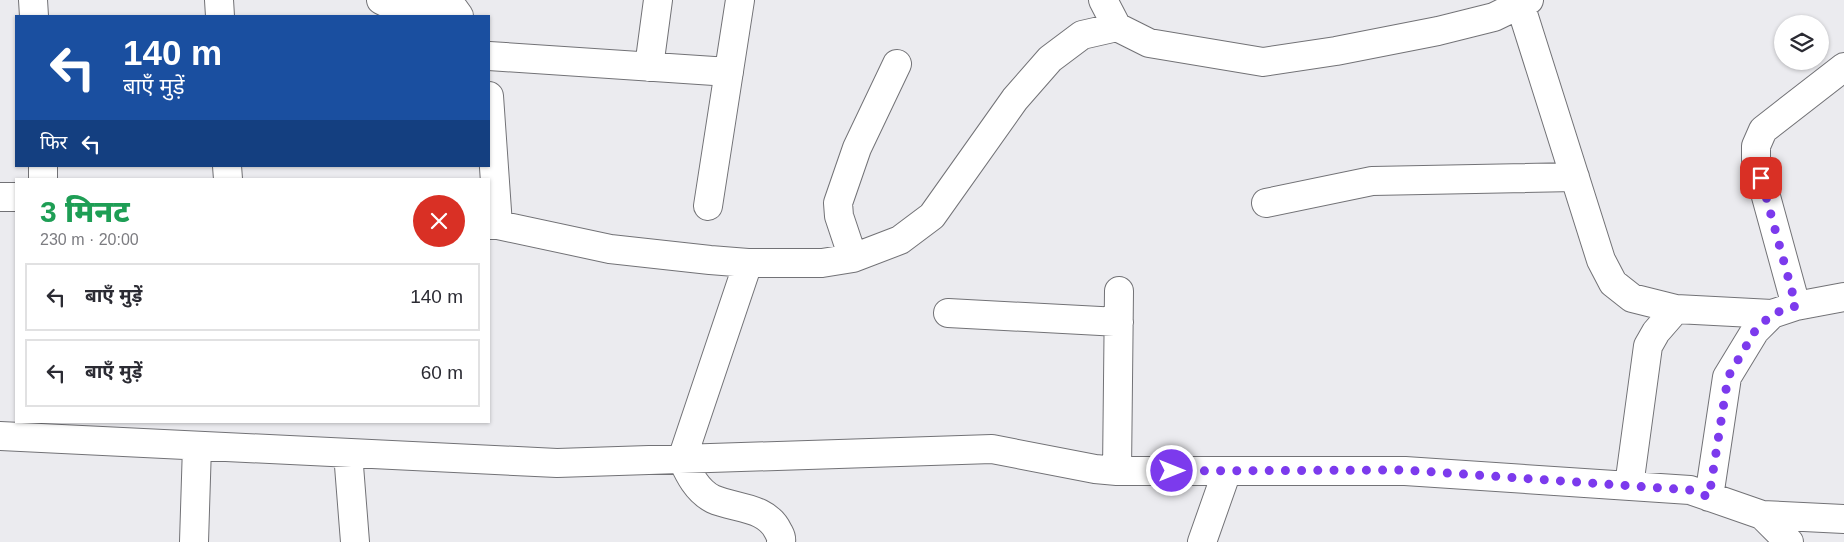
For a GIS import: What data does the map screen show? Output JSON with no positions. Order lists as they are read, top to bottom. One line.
{"page":{"turn":["140 m","बाएँ मुड़ें"],"then":"फिर","heading":["3 मिनट","230 m · 20:00"],"list":[{"name":"बाएँ मुड़ें","value":"140 m"},{"name":"बाएँ मुड़ें","value":"60 m"}]}}
